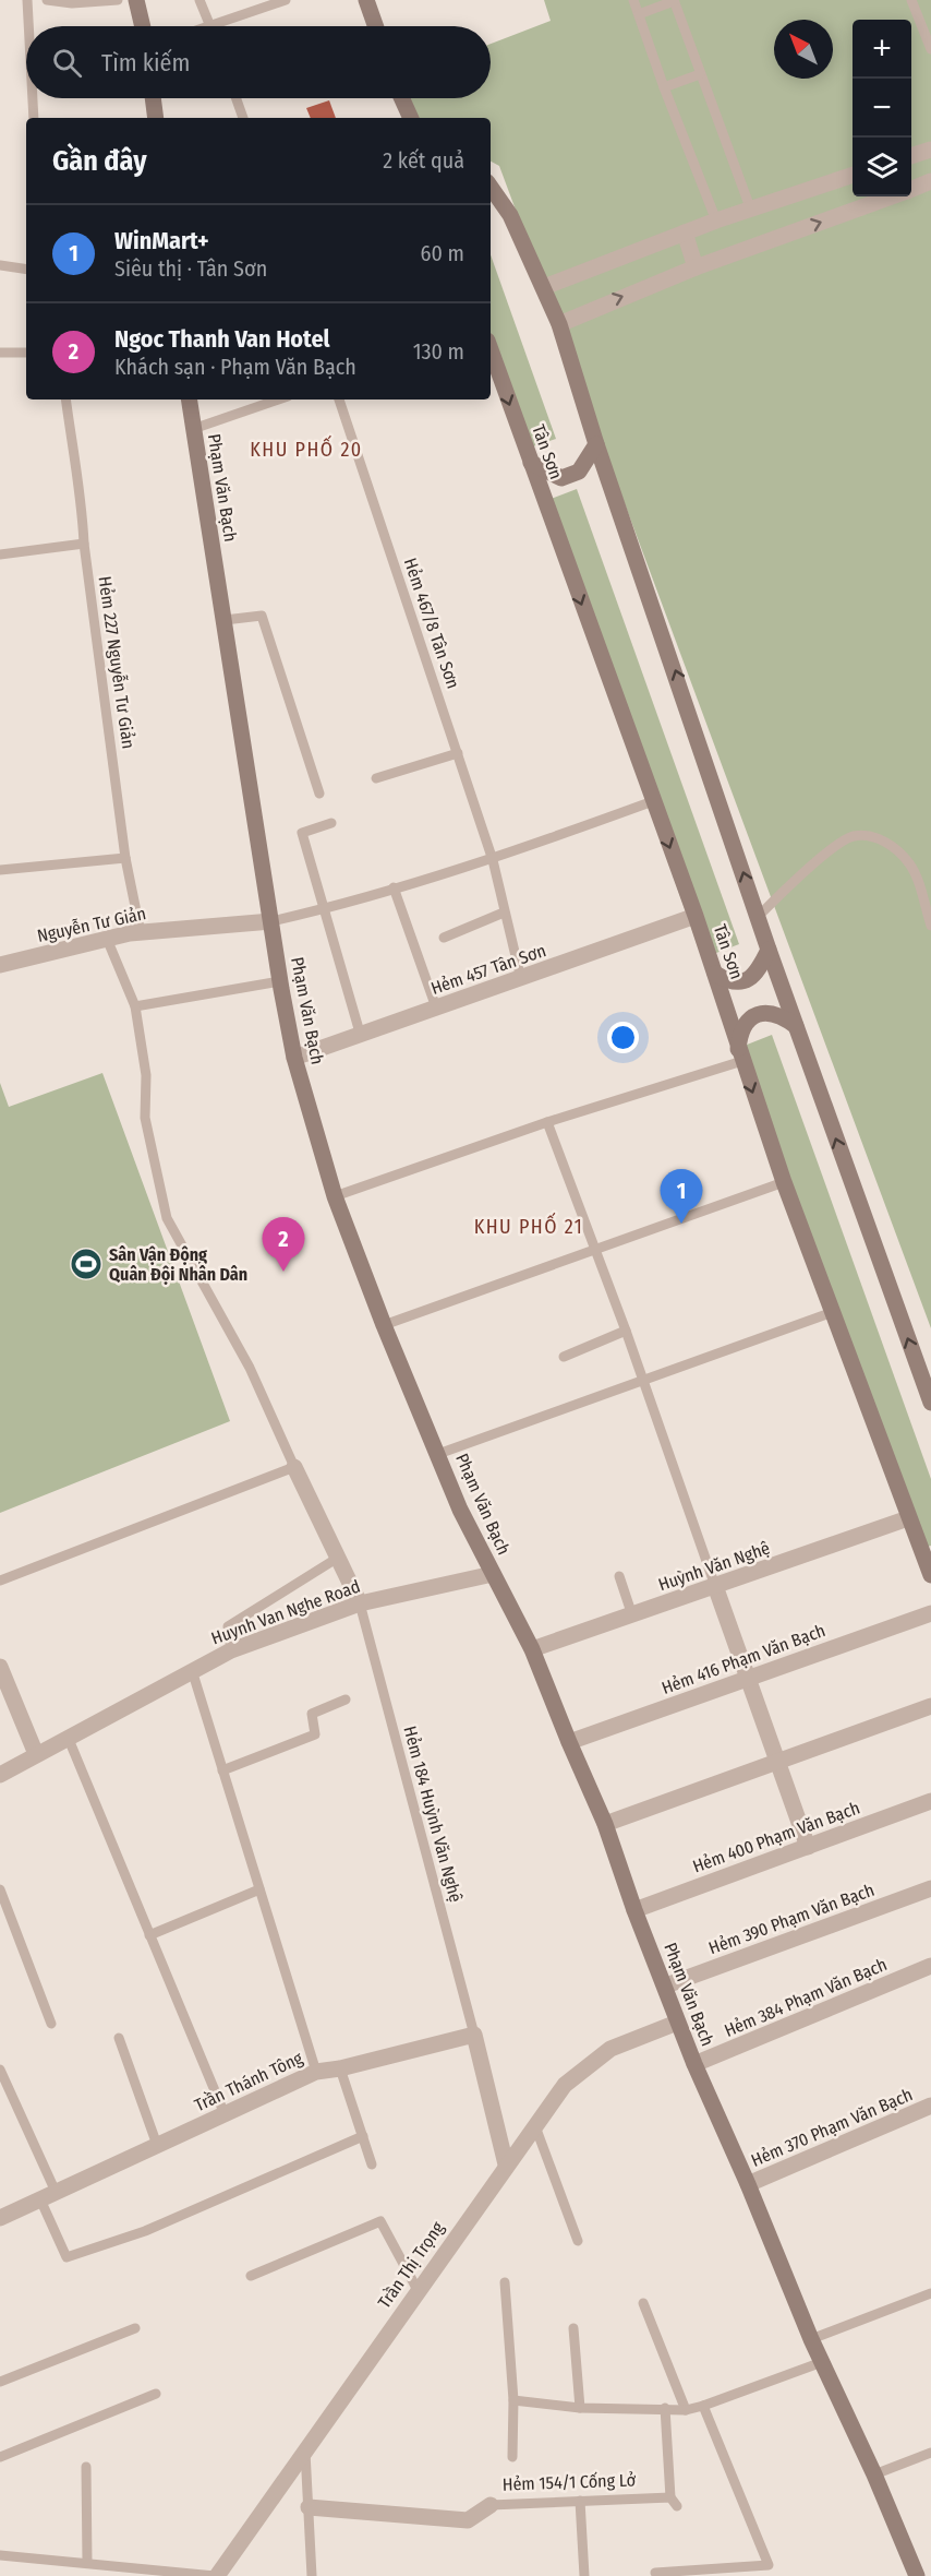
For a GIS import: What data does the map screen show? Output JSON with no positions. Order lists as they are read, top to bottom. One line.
{"streets":{"street":["Tân Sơn","Phạm Văn Bạch","Nguyễn Tư Giản","Hẻm 457 Tân Sơn","Huỳnh Văn Nghệ","Huynh Van Nghe Road","Hẻm 416 Phạm Văn Bạch","Hẻm 400 Phạm Văn Bạch","Hẻm 390 Phạm Văn Bạch","Hẻm 384 Phạm Văn Bạch","Trần Thánh Tông","Hẻm 370 Phạm Văn Bạch","Trần Thị Trọng","Hẻm 154/1 Cống Lở"],"lane":["Hẻm 467/8 Tân Sơn","Hẻm 227 Nguyễn Tư Giản","Hẻm 184 Huỳnh Văn Nghệ"]},"crossings":[["Tân Sơn","Hẻm 457 Tân Sơn"],["Tân Sơn","Huỳnh Văn Nghệ"],["Phạm Văn Bạch","Nguyễn Tư Giản"],["Phạm Văn Bạch","Hẻm 457 Tân Sơn"],["Phạm Văn Bạch","Huỳnh Văn Nghệ"],["Phạm Văn Bạch","Huynh Van Nghe Road"],["Phạm Văn Bạch","Hẻm 416 Phạm Văn Bạch"],["Phạm Văn Bạch","Hẻm 400 Phạm Văn Bạch"],["Phạm Văn Bạch","Hẻm 390 Phạm Văn Bạch"],["Phạm Văn Bạch","Hẻm 384 Phạm Văn Bạch"],["Phạm Văn Bạch","Hẻm 370 Phạm Văn Bạch"],["Phạm Văn Bạch","Trần Thị Trọng"],["Hẻm 467/8 Tân Sơn","Hẻm 457 Tân Sơn"],["Hẻm 227 Nguyễn Tư Giản","Nguyễn Tư Giản"],["Huynh Van Nghe Road","Hẻm 184 Huỳnh Văn Nghệ"],["Hẻm 184 Huỳnh Văn Nghệ","Trần Thánh Tông"]],"districts":["KHU PHỐ 20","KHU PHỐ 21"],"places":{"sports":["Sân Vận Động Quân Đội Nhân Dân"]},"north":"top left","page":{"map_buttons":["+","−"],"search":"Tìm kiếm","heading":["Gần đây","2 kết quả"],"list":[{"mark":"1","name":"WinMart+","note":"Siêu thị · Tân Sơn","value":"60 m"},{"mark":"2","name":"Ngoc Thanh Van Hotel","note":"Khách sạn · Phạm Văn Bạch","value":"130 m"}],"pins":["1","2"]}}
